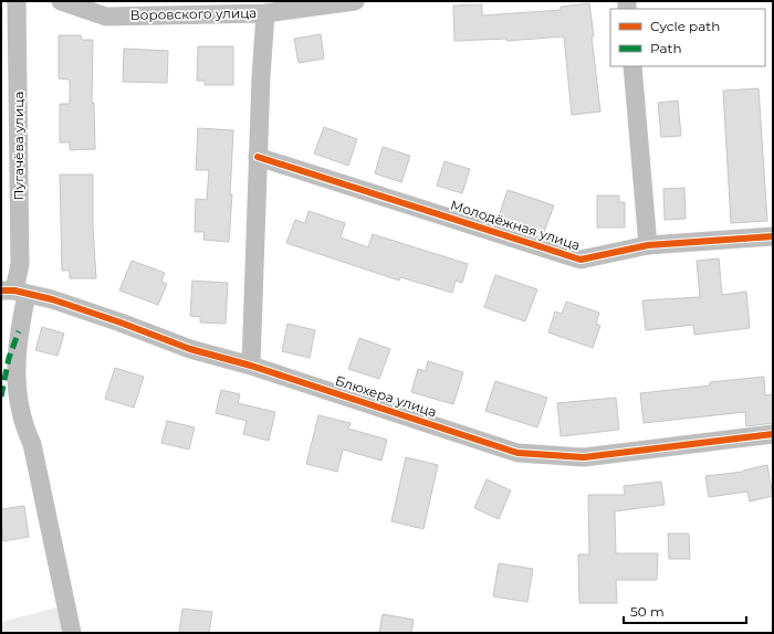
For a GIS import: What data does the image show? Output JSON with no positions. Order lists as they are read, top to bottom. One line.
{"streets":{"street":["Воровского улица","Пугачёва улица","Молодёжная улица","Блюхера улица"]},"crossings":[["Пугачёва улица","Блюхера улица"]],"legend":["Cycle path","Path"],"scale_bar":"50 m"}
